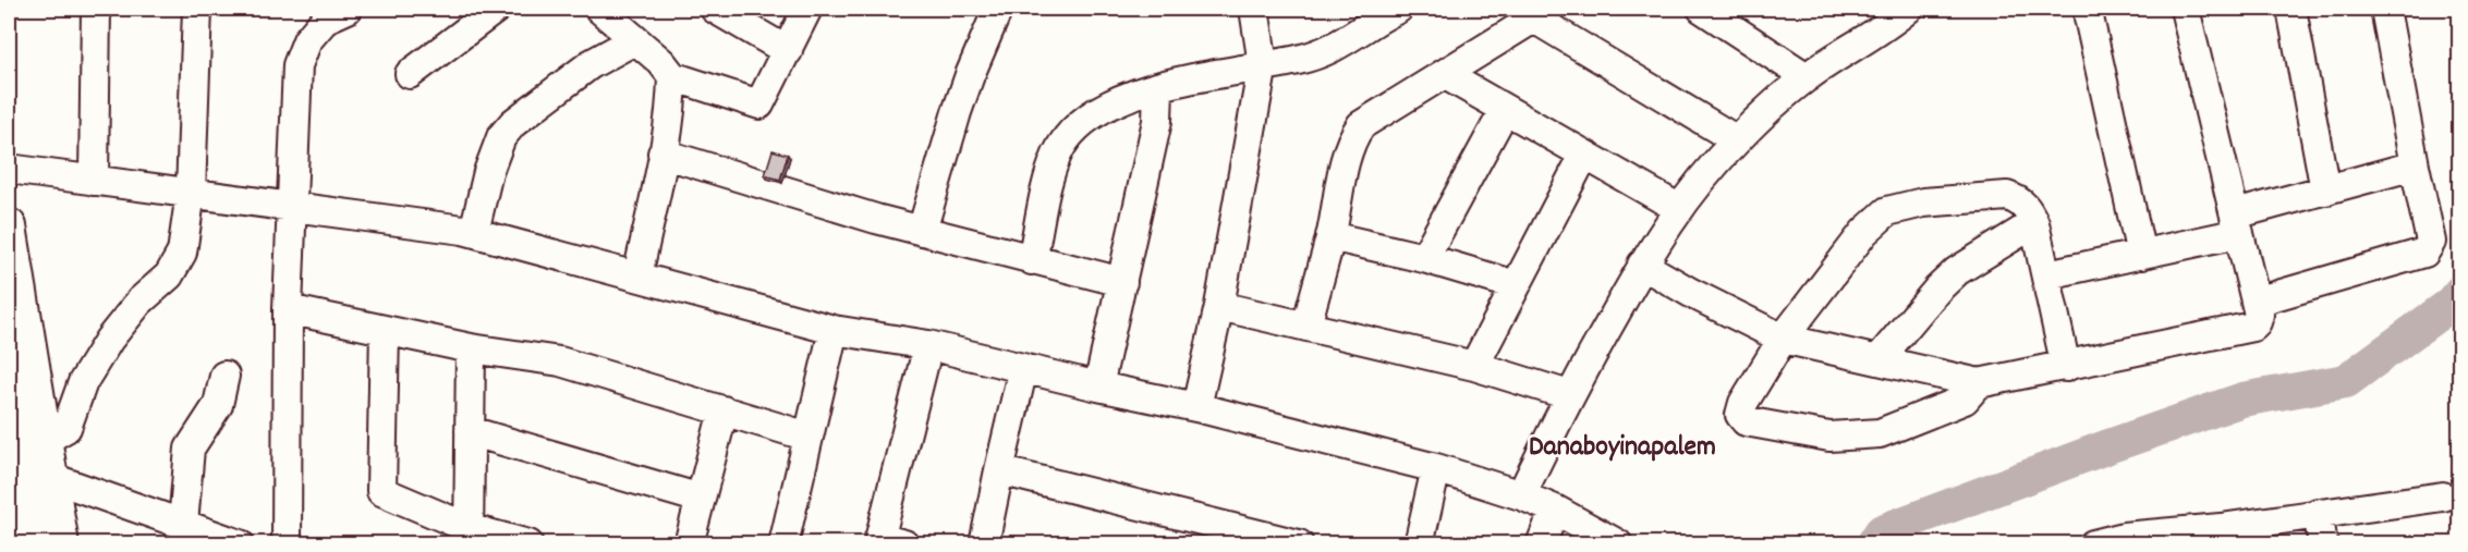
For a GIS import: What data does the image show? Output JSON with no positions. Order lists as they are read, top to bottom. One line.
{"districts":["Danaboyinapalem"]}
